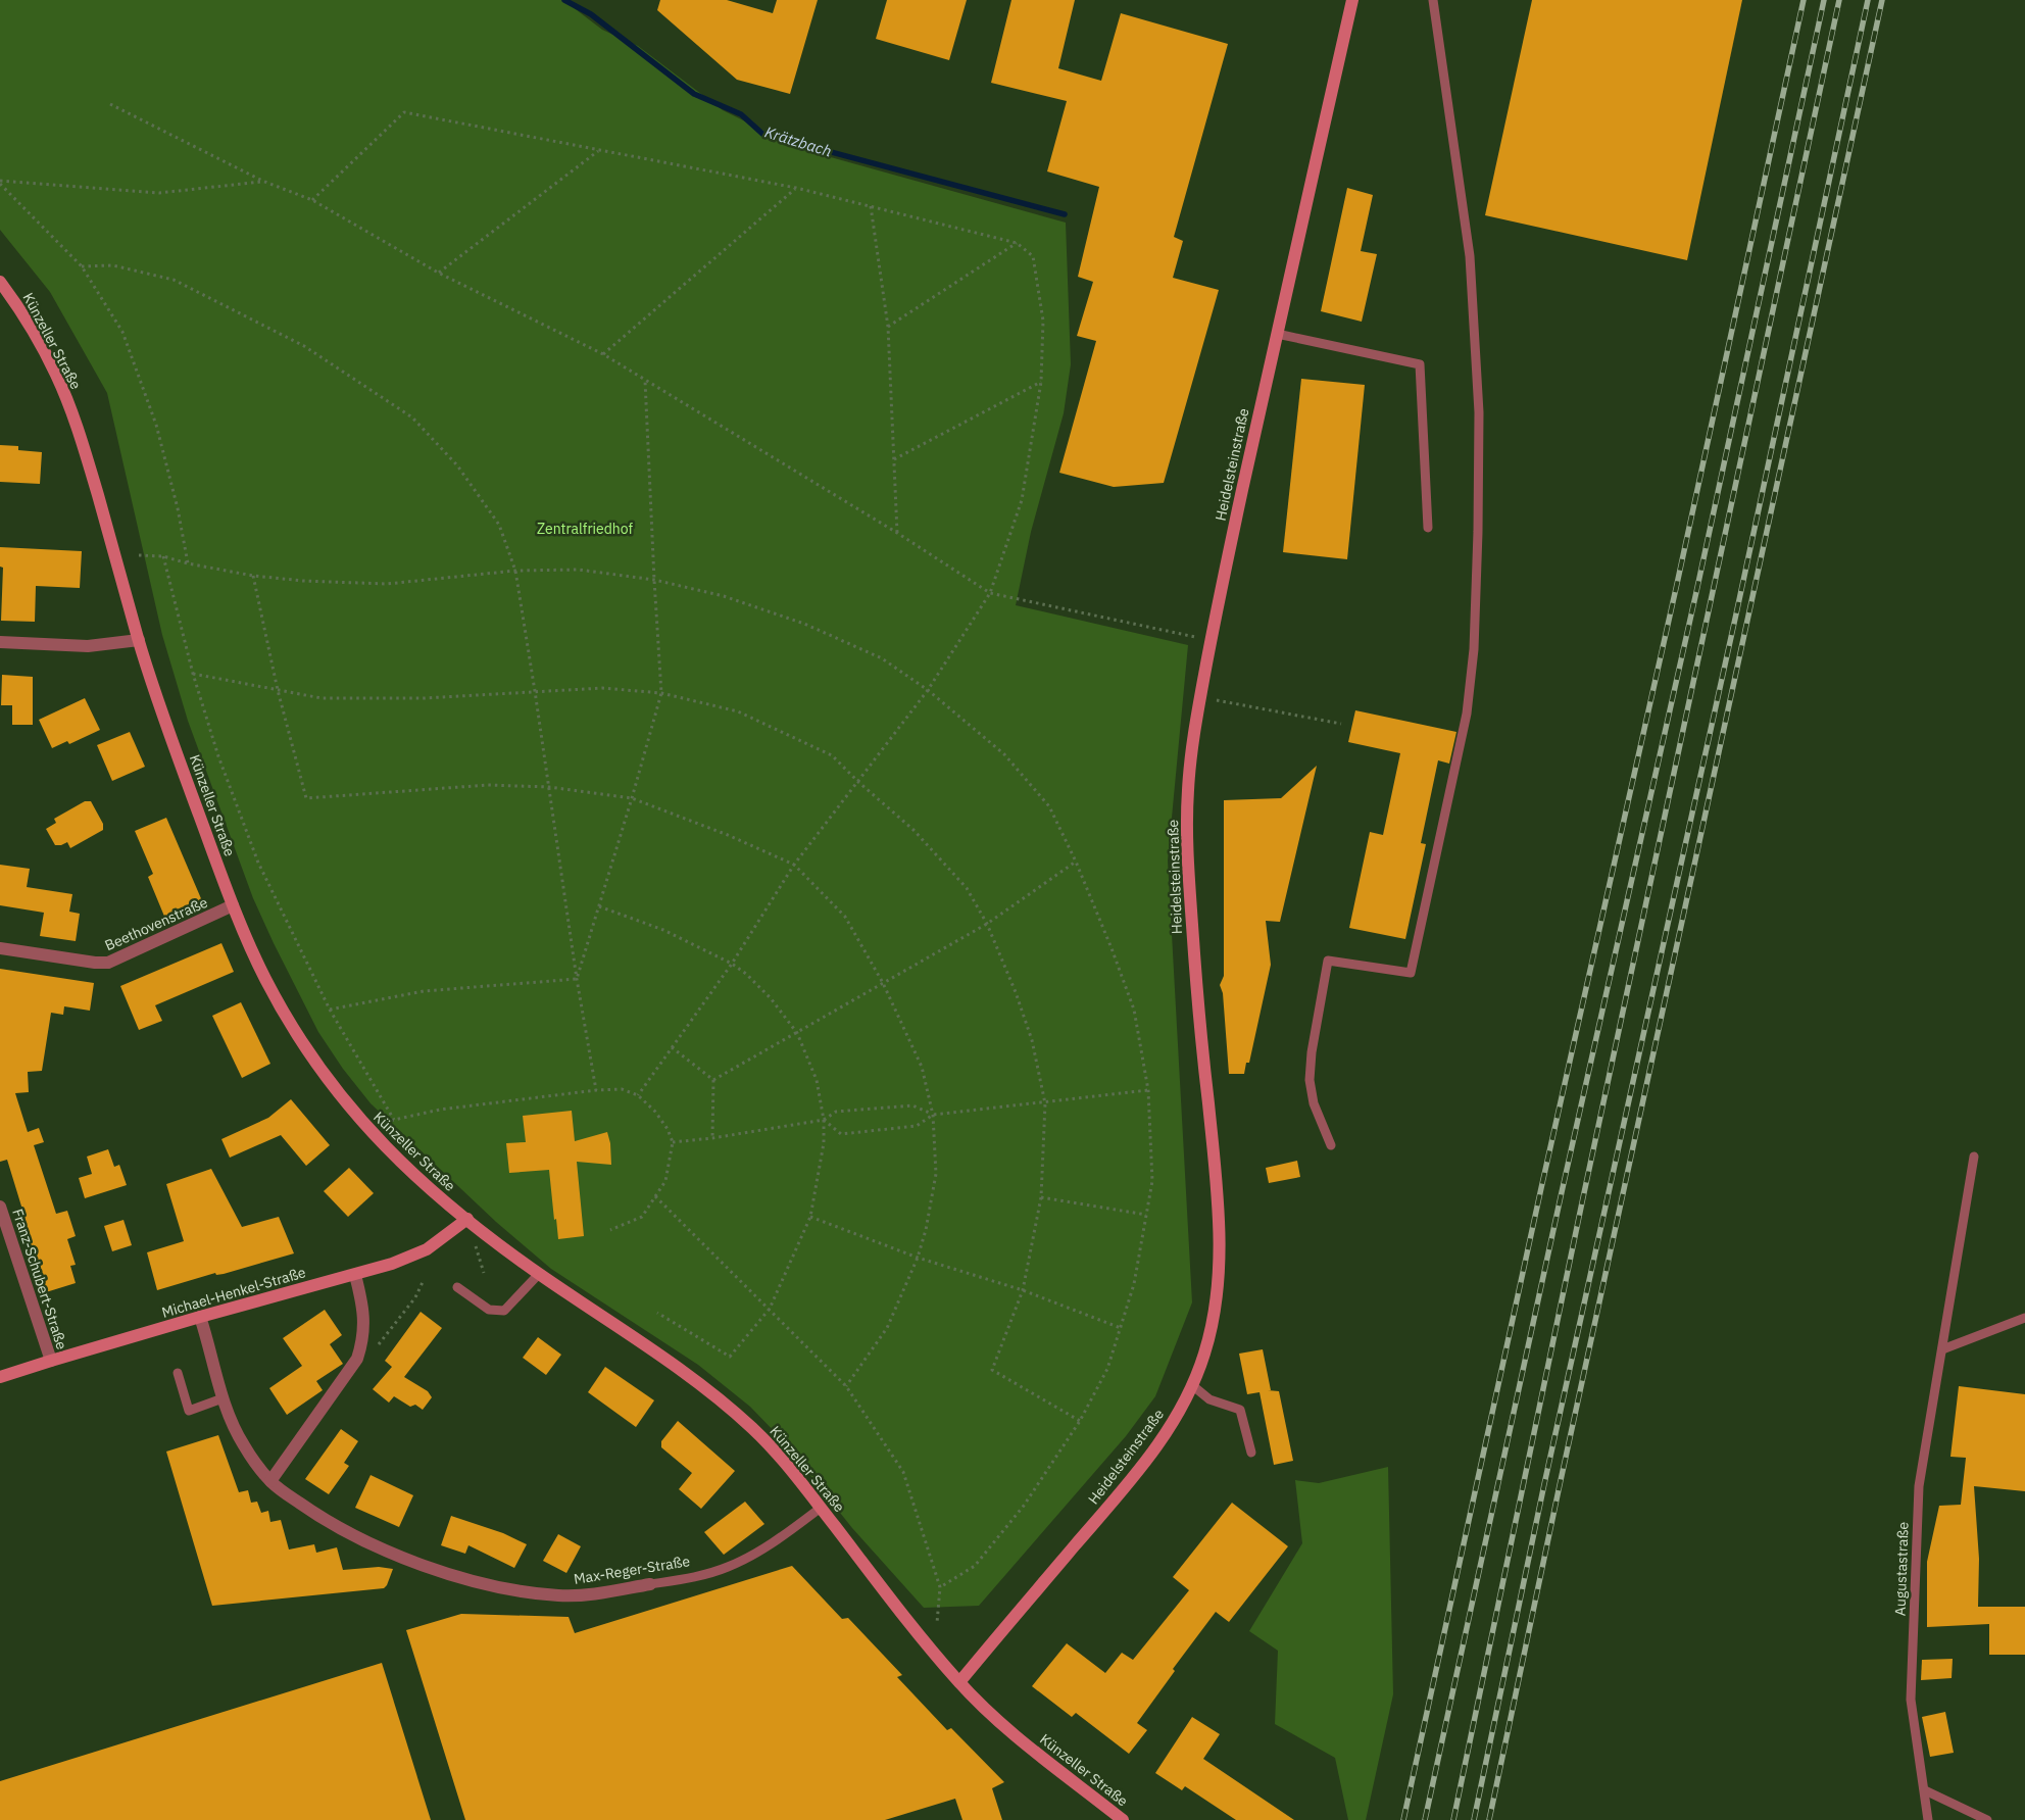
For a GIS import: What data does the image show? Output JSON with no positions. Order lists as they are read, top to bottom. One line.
{"streets":{"main road":["Künzeller Straße","Heidelsteinstraße","Michael-Henkel-Straße"],"street":["Beethovenstraße","Franz-Schubert-Straße","Max-Reger-Straße"],"lane":["Augustastraße"]},"crossings":[["Künzeller Straße","Heidelsteinstraße"],["Künzeller Straße","Beethovenstraße"],["Künzeller Straße","Michael-Henkel-Straße"],["Künzeller Straße","Max-Reger-Straße"],["Franz-Schubert-Straße","Michael-Henkel-Straße"],["Michael-Henkel-Straße","Max-Reger-Straße"]],"water":["Krätzbach"],"parks":["Zentralfriedhof"]}
